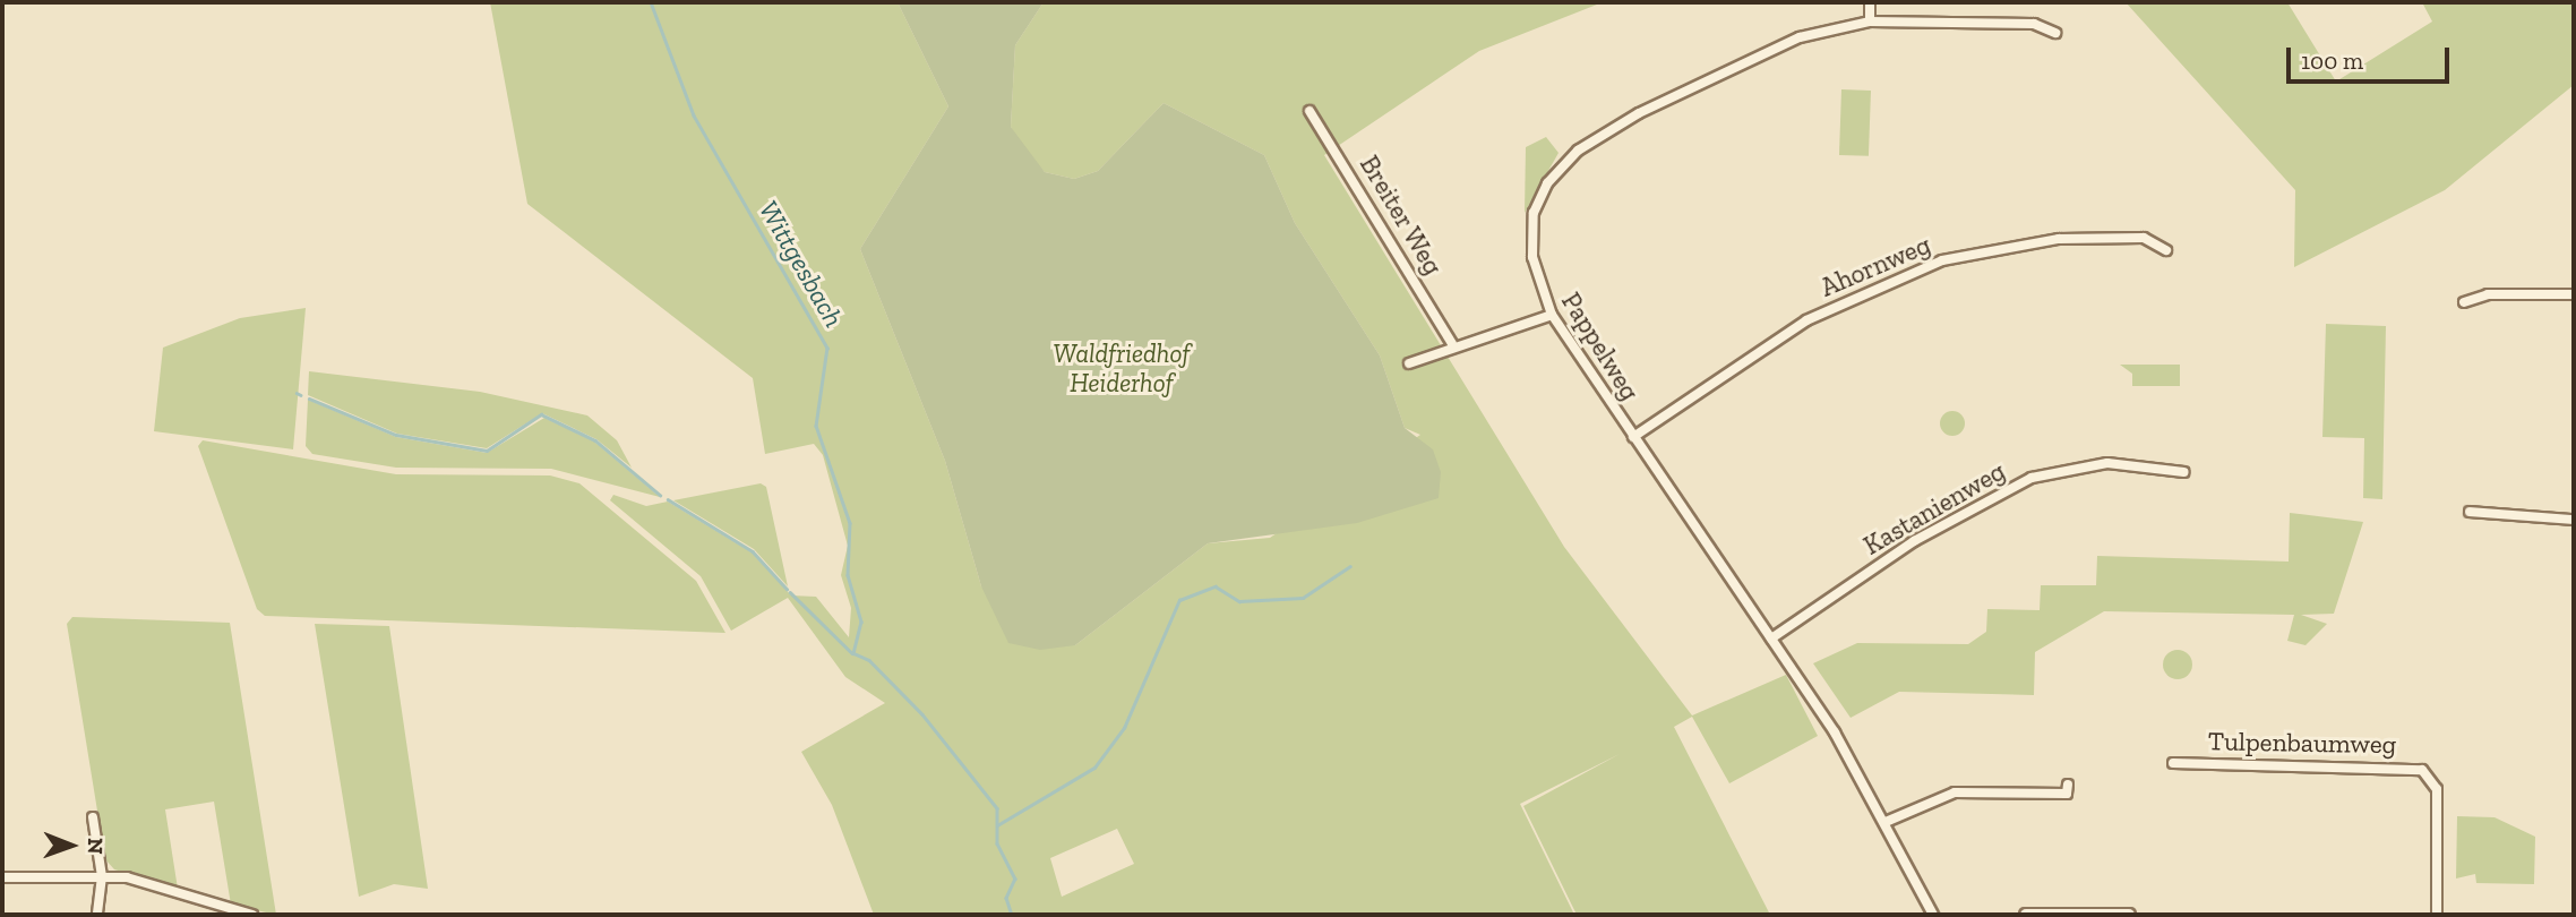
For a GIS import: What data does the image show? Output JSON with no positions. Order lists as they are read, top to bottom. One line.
{"streets":{"street":["Breiter Weg","Ahornweg","Pappelweg","Kastanienweg","Tulpenbaumweg"]},"crossings":[["Ahornweg","Pappelweg"],["Pappelweg","Kastanienweg"]],"water":["Wittgesbach"],"parks":["Waldfriedhof Heiderhof"],"scale_bar":"100 m","north":"right"}
